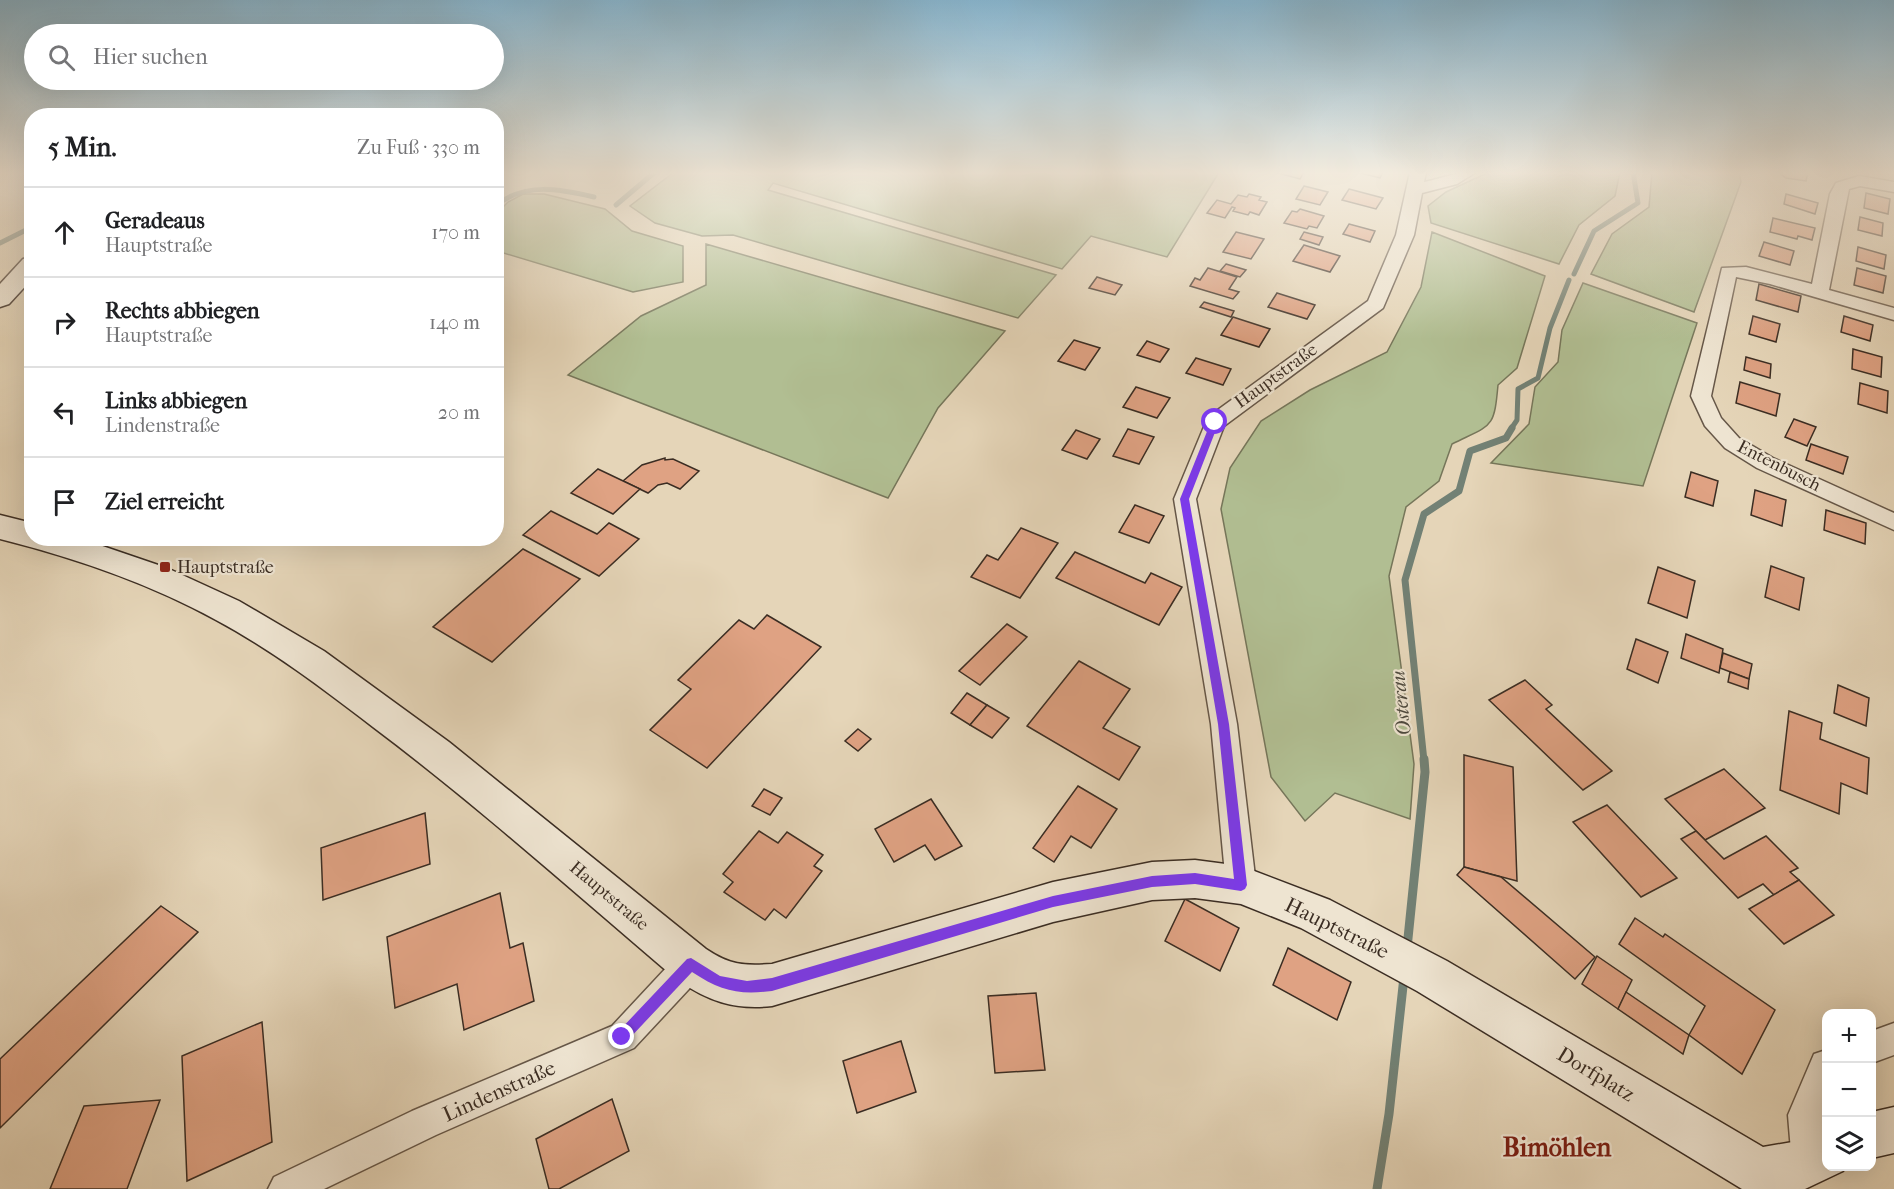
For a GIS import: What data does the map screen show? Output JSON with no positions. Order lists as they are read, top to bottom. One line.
{"streets":{"street":["Hauptstraße","Entenbusch","Dorfplatz","Lindenstraße"]},"crossings":[["Hauptstraße","Dorfplatz"],["Hauptstraße","Lindenstraße"]],"districts":["Bimöhlen"],"water":["Osterau"],"places":{"transit":["Hauptstraße"]},"page":{"search":"Hier suchen","heading":["5 Min.","Zu Fuß · 330 m"],"list":[["Geradeaus","Hauptstraße","170 m"],["Rechts abbiegen","Hauptstraße","140 m"],["Links abbiegen","Lindenstraße","20 m"],"Ziel erreicht"],"map_buttons":["+","−"]}}
